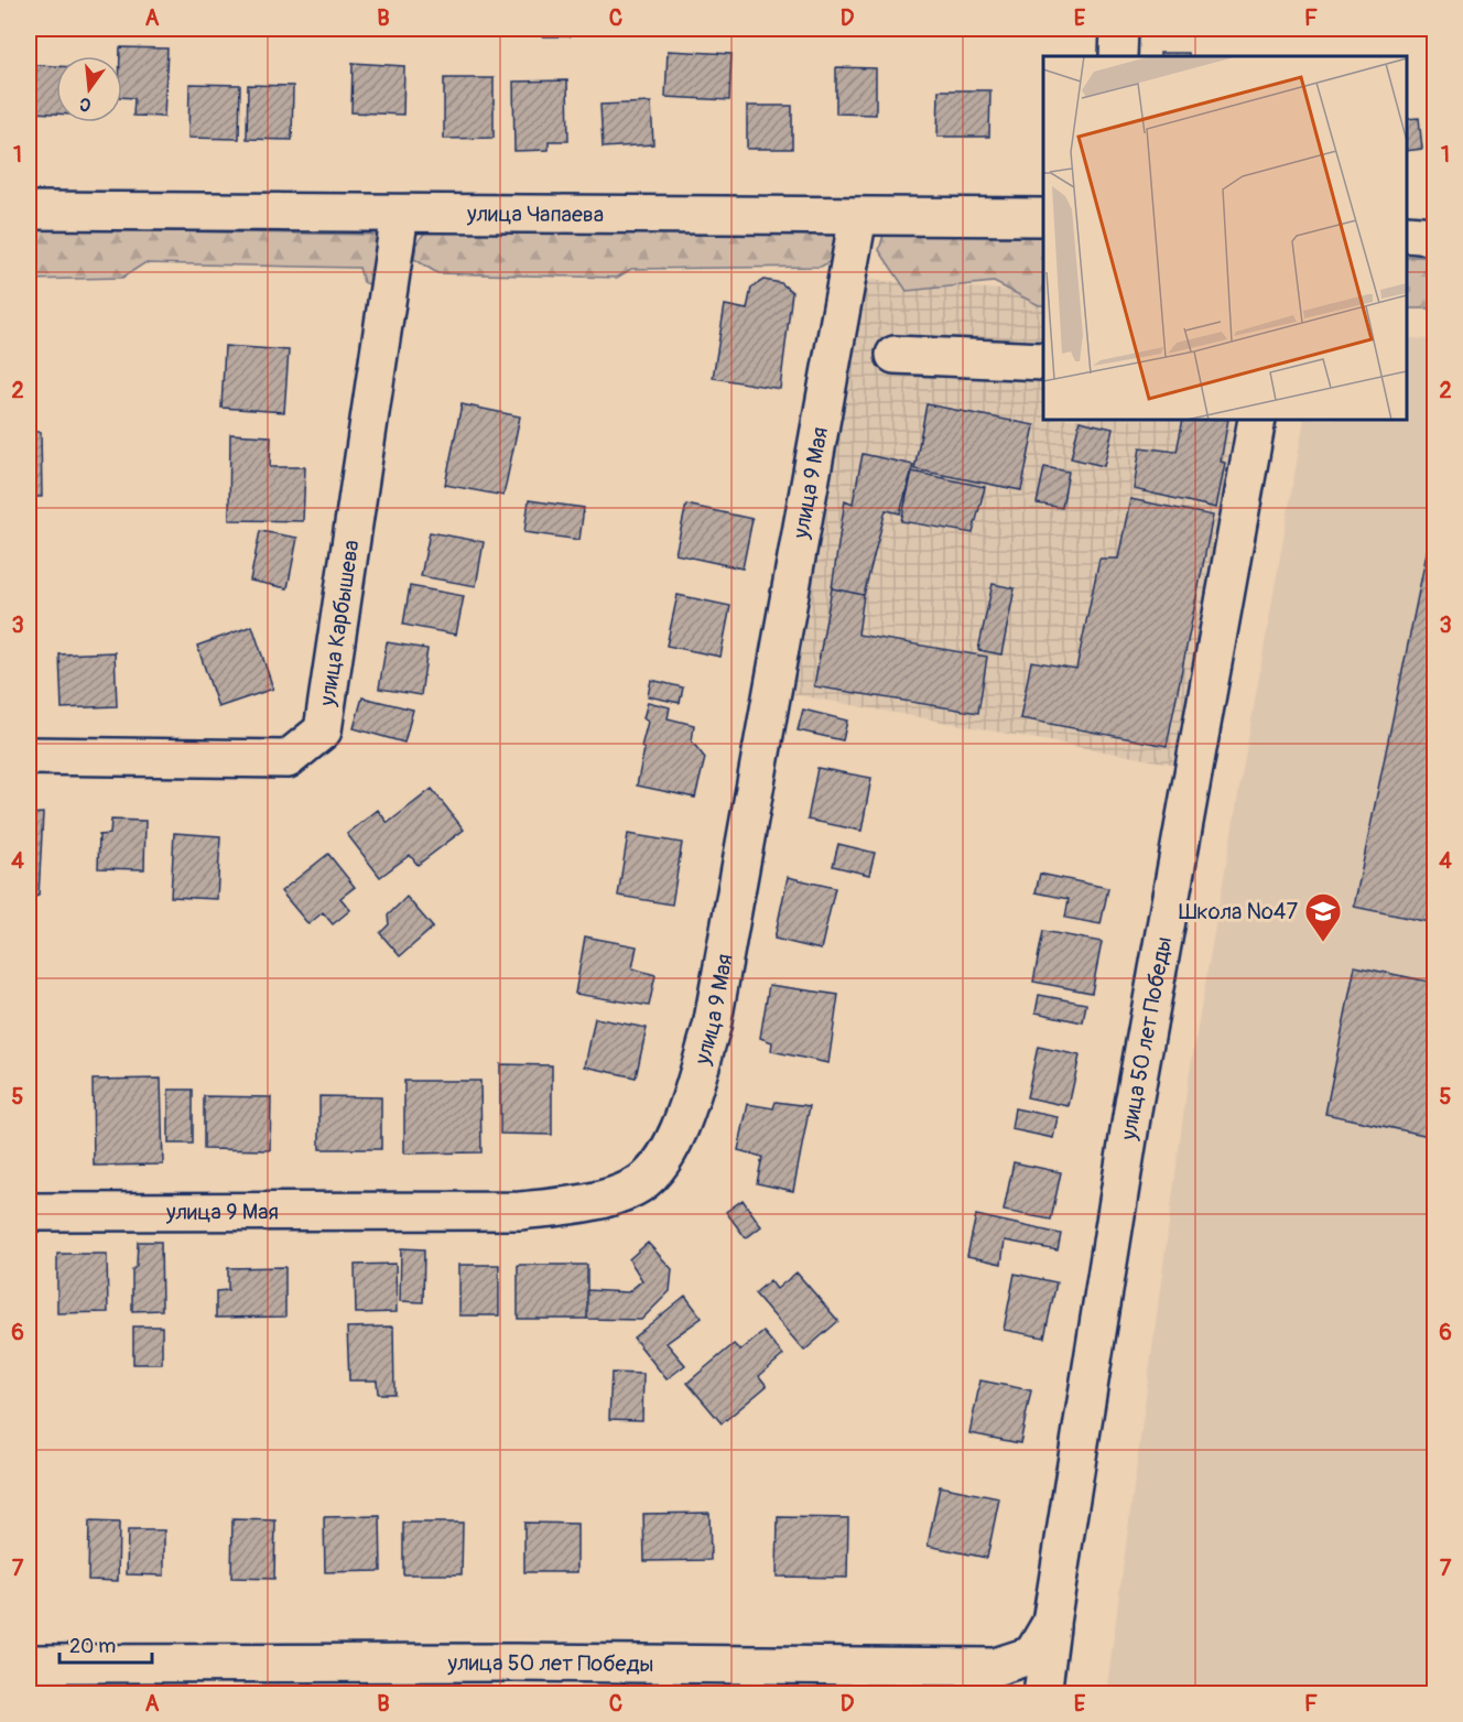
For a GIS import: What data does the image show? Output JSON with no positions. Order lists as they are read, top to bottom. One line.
{"streets":{"street":["улица Чапаева","улица 9 Мая","улица Карбышева","улица 50 лет Победы"]},"crossings":[["улица Чапаева","улица 9 Мая"],["улица Чапаева","улица Карбышева"]],"places":{"school or university":["Школа №47"]},"scale_bar":"20 m","north":"bottom","grid":{"columns":["A","B","C","D","E","F"],"rows":["1","2","3","4","5","6","7"]}}
